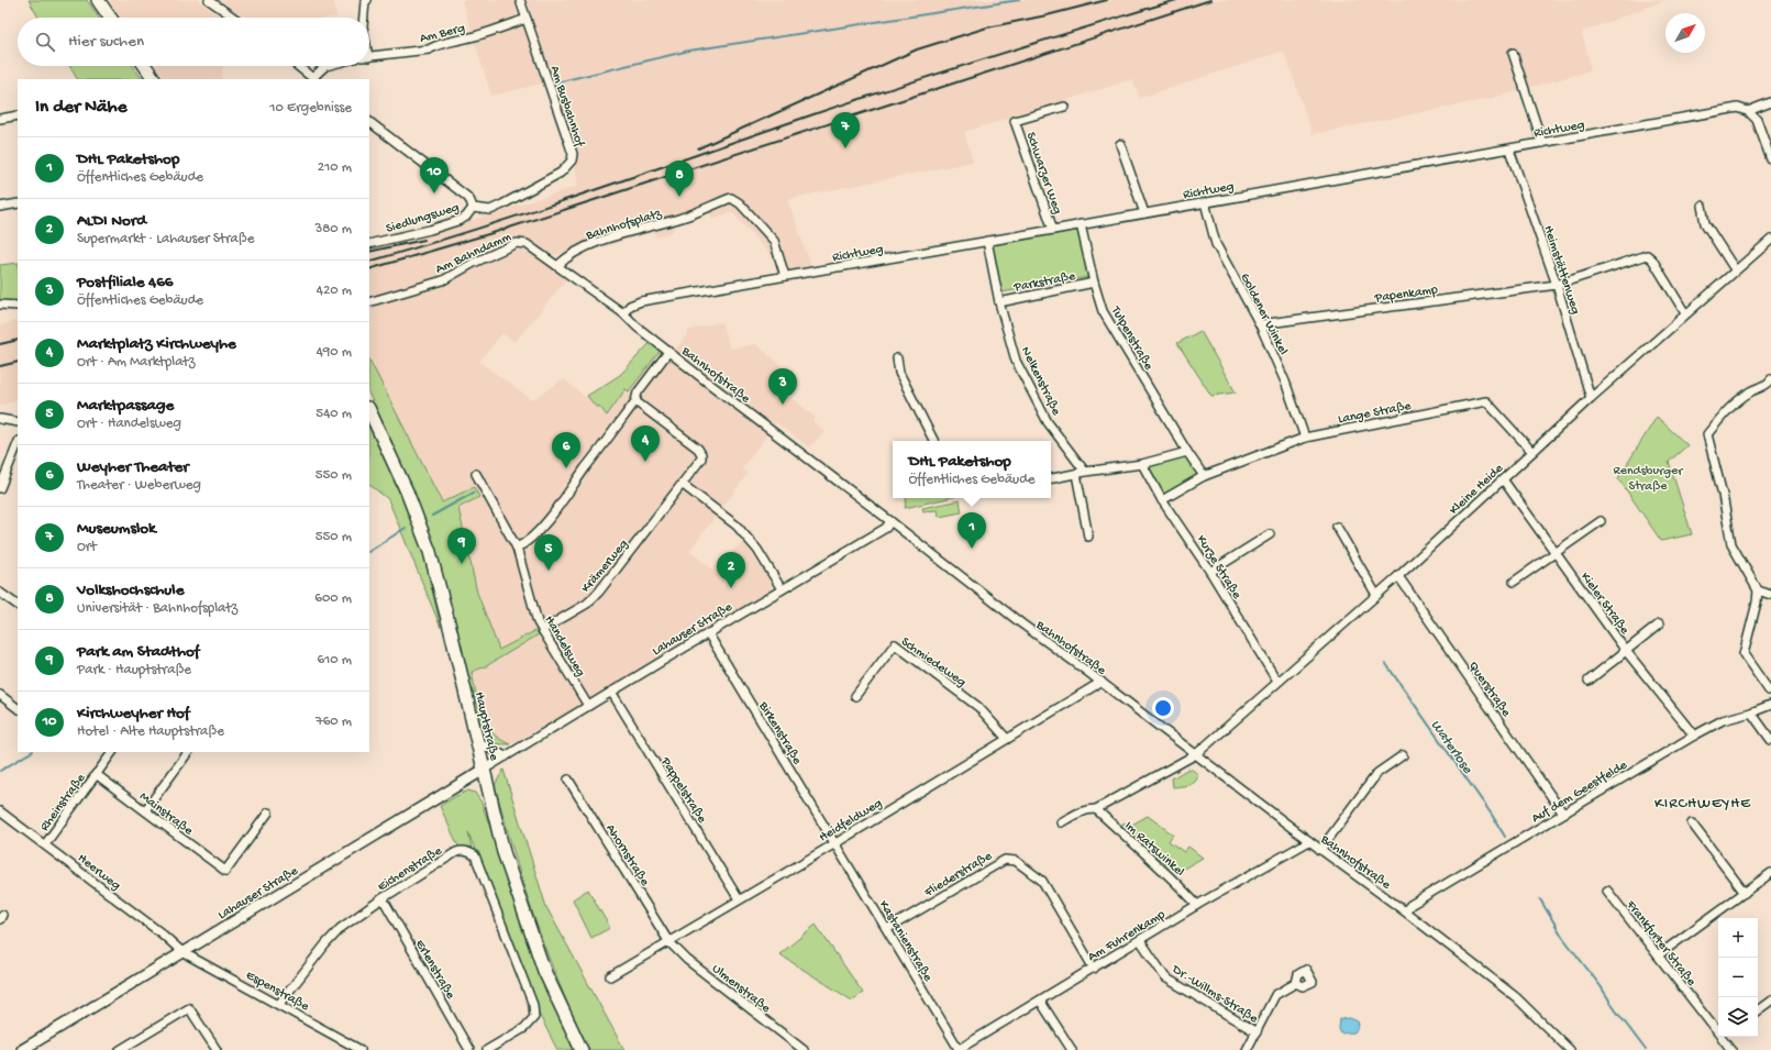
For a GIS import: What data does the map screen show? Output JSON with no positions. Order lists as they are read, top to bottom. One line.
{"streets":{"main road":["Hauptstraße"],"street":["Am Berg","Am Busbahnhof","Richtweg","Schwarzer Weg","Siedlungsweg","Bahnhofsplatz","Am Bahndamm","Heimstättenweg","Parkstraße","Papenkamp","Goldener Winkel","Tulpenstraße","Bahnhofstraße","Nelkenstraße","Lange Straße","Kleine Heide","Krämerweg","Kurze Straße","Kieler Straße","Lahauser Straße","Handelsweg","Schmiedeweg","Querstraße","Birkenstraße","Pappelstraße","Auf dem Geestfelde","Rheinstraße","Mainstraße","Heidfeldweg","Im Ratswinkel","Ahornstraße","Eichenstraße","Heerweg","Fliederstraße","Am Fuhrenkamp","Kastanienstraße","Frankfurter Straße","Erlenstraße","Ulmenstraße","Espenstraße","Dr.-Willms-Straße"]},"crossings":[["Am Berg","Am Busbahnhof"],["Am Busbahnhof","Siedlungsweg"],["Richtweg","Schwarzer Weg"],["Richtweg","Bahnhofsplatz"],["Richtweg","Heimstättenweg"],["Richtweg","Goldener Winkel"],["Richtweg","Tulpenstraße"],["Richtweg","Bahnhofstraße"],["Richtweg","Nelkenstraße"],["Bahnhofsplatz","Am Bahndamm"],["Bahnhofsplatz","Bahnhofstraße"],["Am Bahndamm","Bahnhofstraße"],["Heimstättenweg","Papenkamp"],["Heimstättenweg","Kleine Heide"],["Parkstraße","Tulpenstraße"],["Parkstraße","Nelkenstraße"],["Papenkamp","Goldener Winkel"],["Papenkamp","Kleine Heide"],["Goldener Winkel","Lange Straße"],["Bahnhofstraße","Kleine Heide"],["Bahnhofstraße","Lahauser Straße"],["Bahnhofstraße","Auf dem Geestfelde"],["Bahnhofstraße","Heidfeldweg"],["Bahnhofstraße","Am Fuhrenkamp"],["Lange Straße","Kleine Heide"],["Lange Straße","Kurze Straße"],["Kleine Heide","Kurze Straße"],["Kleine Heide","Kieler Straße"],["Kleine Heide","Querstraße"],["Krämerweg","Handelsweg"],["Kieler Straße","Auf dem Geestfelde"],["Lahauser Straße","Handelsweg"],["Lahauser Straße","Hauptstraße"],["Lahauser Straße","Birkenstraße"],["Lahauser Straße","Pappelstraße"],["Lahauser Straße","Heerweg"],["Lahauser Straße","Espenstraße"],["Schmiedeweg","Heidfeldweg"],["Querstraße","Auf dem Geestfelde"],["Birkenstraße","Heidfeldweg"],["Birkenstraße","Kastanienstraße"],["Pappelstraße","Heidfeldweg"],["Rheinstraße","Mainstraße"],["Rheinstraße","Heerweg"],["Heidfeldweg","Ahornstraße"],["Heidfeldweg","Kastanienstraße"],["Heidfeldweg","Ulmenstraße"],["Im Ratswinkel","Am Fuhrenkamp"],["Ahornstraße","Ulmenstraße"],["Eichenstraße","Erlenstraße"],["Eichenstraße","Espenstraße"],["Heerweg","Espenstraße"],["Fliederstraße","Am Fuhrenkamp"],["Fliederstraße","Kastanienstraße"],["Am Fuhrenkamp","Kastanienstraße"],["Am Fuhrenkamp","Dr.-Willms-Straße"]],"districts":["KIRCHWEYHE"],"water":["Waterlose"],"parks":["Rendsburger Straße"],"north":"top right","page":{"search":"Hier suchen","heading":["In der Nähe","10 Ergebnisse"],"pins":["7","10","8","3","4","6","1","9","5","2"],"list":[{"mark":"1","name":"DHL Paketshop","note":"Öffentliches Gebäude","value":"210 m"},{"mark":"2","name":"ALDI Nord","note":"Supermarkt · Lahauser Straße","value":"380 m"},{"mark":"3","name":"Postfiliale 466","note":"Öffentliches Gebäude","value":"420 m"},{"mark":"4","name":"Marktplatz Kirchweyhe","note":"Ort · Am Marktplatz","value":"490 m"},{"mark":"5","name":"Marktpassage","note":"Ort · Handelsweg","value":"540 m"},{"mark":"6","name":"Weyher Theater","note":"Theater · Weberweg","value":"550 m"},{"mark":"7","name":"Museumslok","note":"Ort","value":"550 m"},{"mark":"8","name":"Volkshochschule","note":"Universität · Bahnhofsplatz","value":"600 m"},{"mark":"9","name":"Park am Stadthof","note":"Park · Hauptstraße","value":"610 m"},{"mark":"10","name":"Kirchweyher Hof","note":"Hotel · Alte Hauptstraße","value":"760 m"}],"popup":["DHL Paketshop","Öffentliches Gebäude"],"map_buttons":["+","−"]}}
